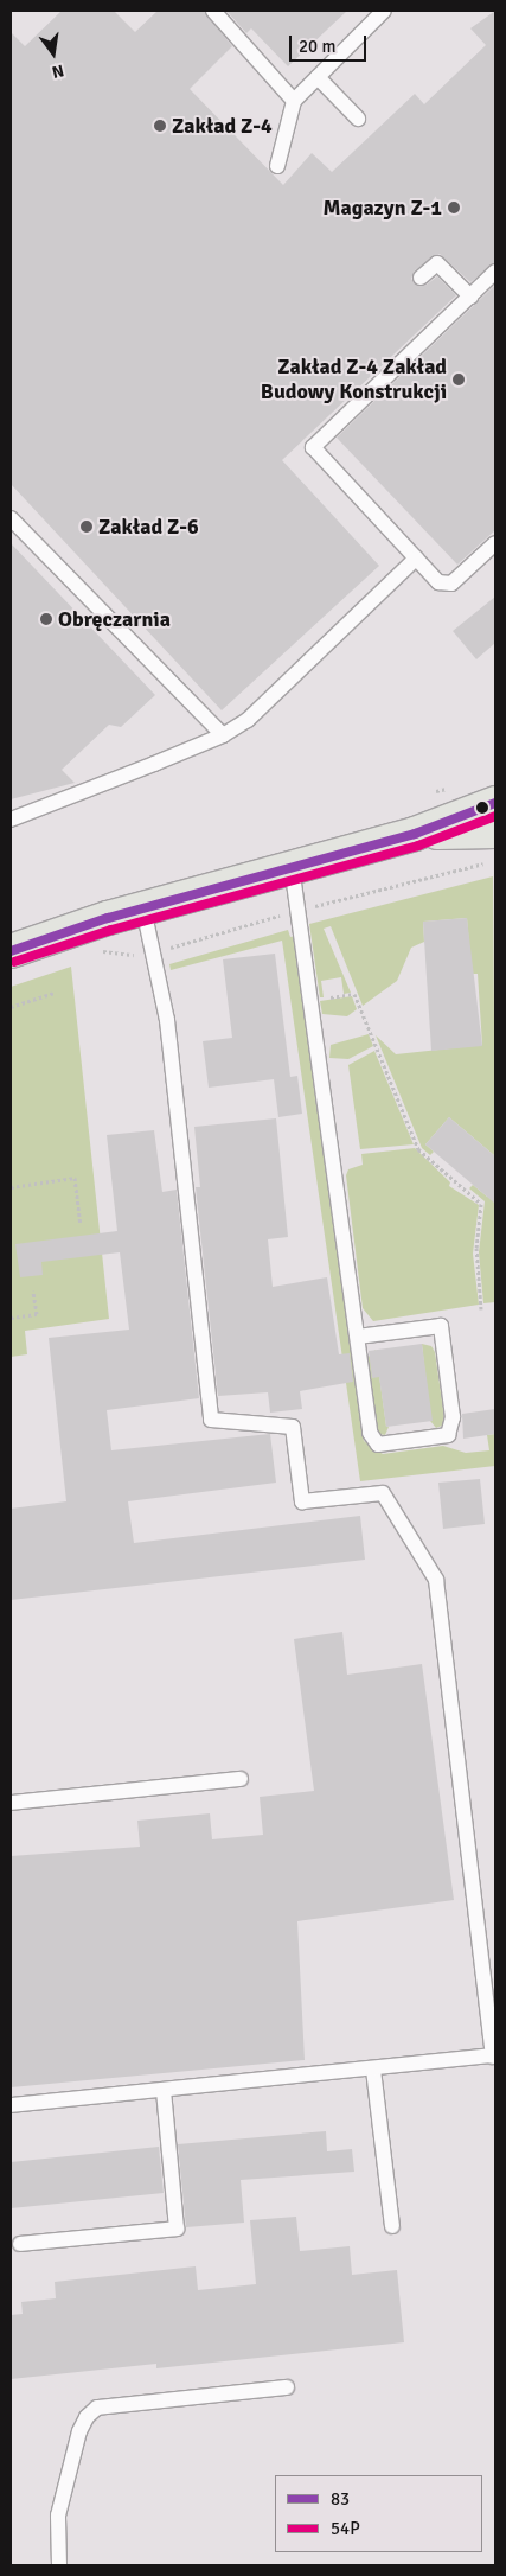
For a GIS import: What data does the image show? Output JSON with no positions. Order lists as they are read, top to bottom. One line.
{"places":["Zakład Z-4","Magazyn Z-1","Zakład Z-4 Zakład Budowy Konstrukcji","Zakład Z-6","Obręczarnia"],"lines":["transit line 83","transit line 54P"],"legend":["83","54P"],"scale_bar":"20 m","north":"bottom"}
